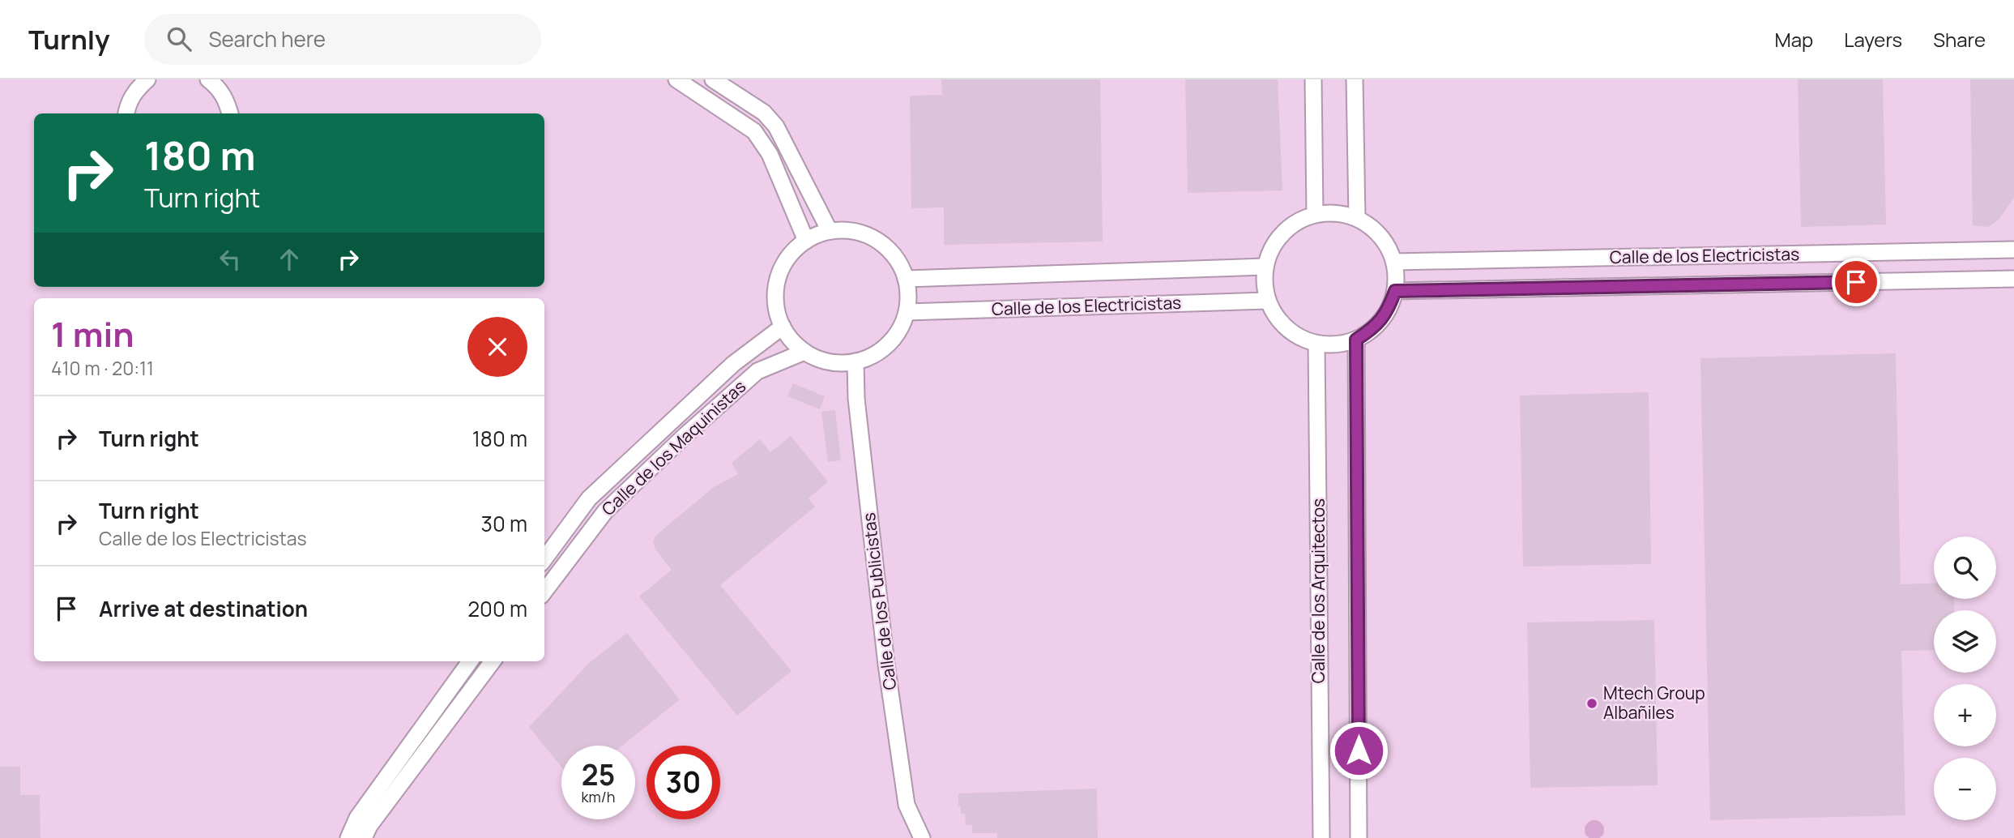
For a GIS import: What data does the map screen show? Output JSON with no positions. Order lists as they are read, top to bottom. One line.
{"streets":{"street":["Calle de los Electricistas","Calle de los Maquinistas","Calle de los Arquitectos","Calle de los Publicistas"]},"crossings":[["Calle de los Electricistas","Calle de los Maquinistas"],["Calle de los Electricistas","Calle de los Arquitectos"],["Calle de los Electricistas","Calle de los Publicistas"],["Calle de los Maquinistas","Calle de los Publicistas"]],"places":["Mtech Group Albañiles"],"page":{"header":"Turnly","search":"Search here","nav":["Map","Layers","Share"],"turn":["180 m","Turn right"],"heading":["1 min","410 m · 20:11"],"list":[{"name":"Turn right","value":"180 m"},{"name":"Turn right","note":"Calle de los Electricistas","value":"30 m"},{"name":"Arrive at destination","value":"200 m"}],"map_buttons":["+","−"],"speed":"25 km/h","limit":"30"}}
